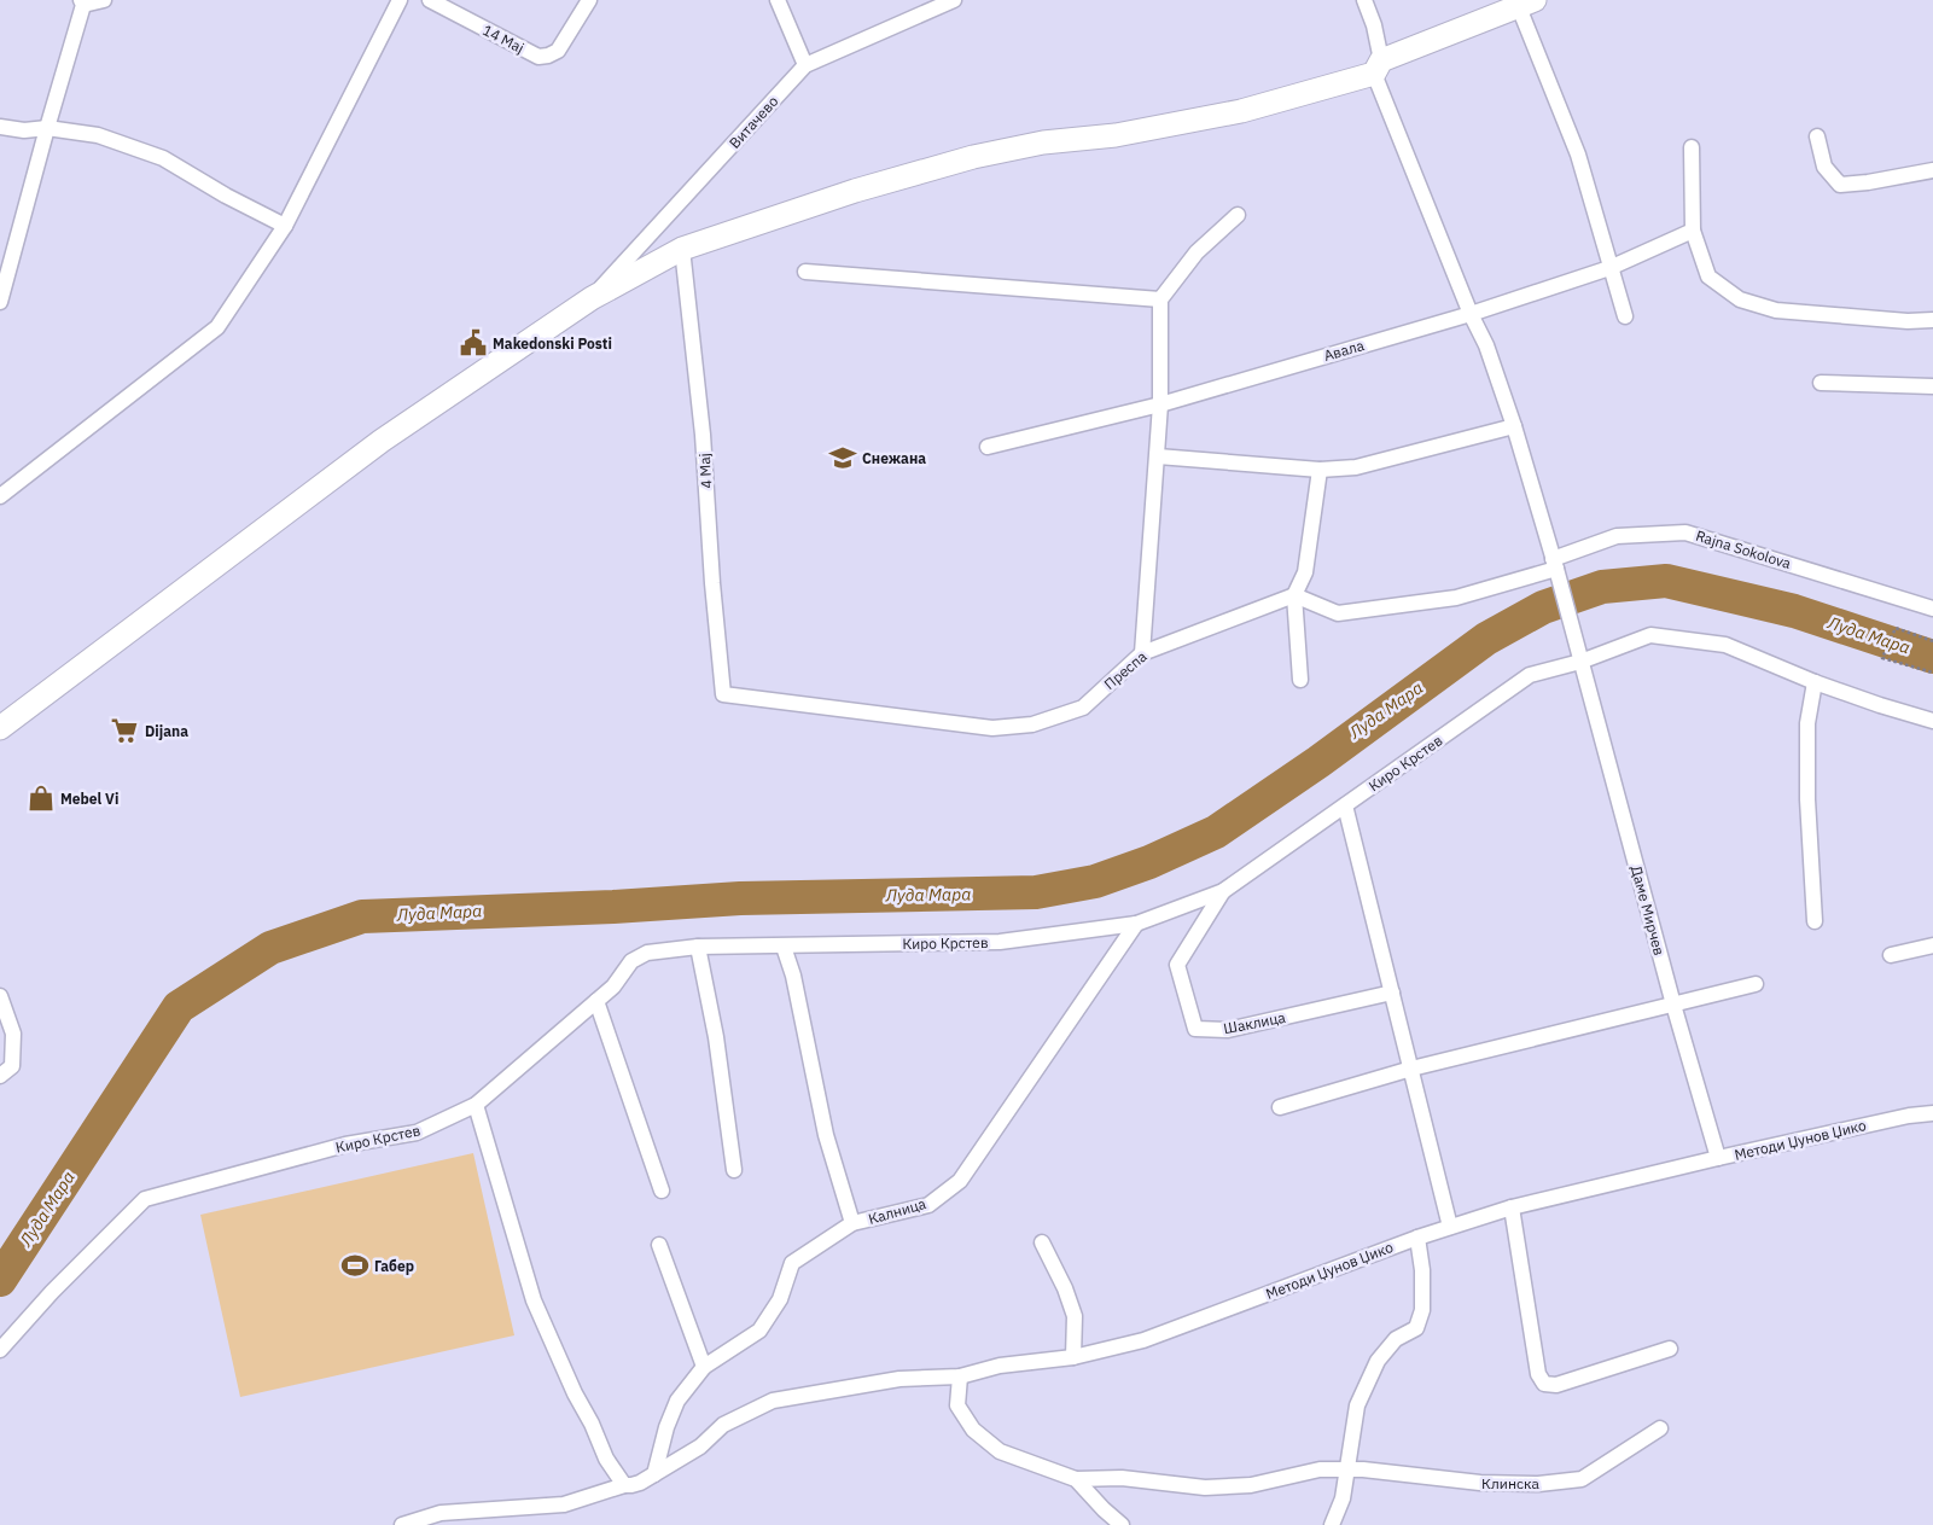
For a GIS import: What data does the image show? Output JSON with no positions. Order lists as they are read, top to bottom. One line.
{"streets":{"street":["14 Мај","Витачево","Авала","4 Мај","Rajna Sokolova","Преспа","Киро Крстев","Даме Мирчев","Шаклица","Методи Џунов Џико","Калница","Клинска"]},"crossings":[["Авала","Даме Мирчев"],["4 Мај","Преспа"],["Rajna Sokolova","Даме Мирчев"],["Киро Крстев","Даме Мирчев"],["Киро Крстев","Шаклица"],["Киро Крстев","Калница"],["Даме Мирчев","Методи Џунов Џико"],["Методи Џунов Џико","Калница"]],"water":["Луда Мара"],"places":{"public building":["Makedonski Posti"],"school or university":["Снежана"],"supermarket":["Dijana"],"shop":["Mebel Vi"],"sports":["Габер"]}}
